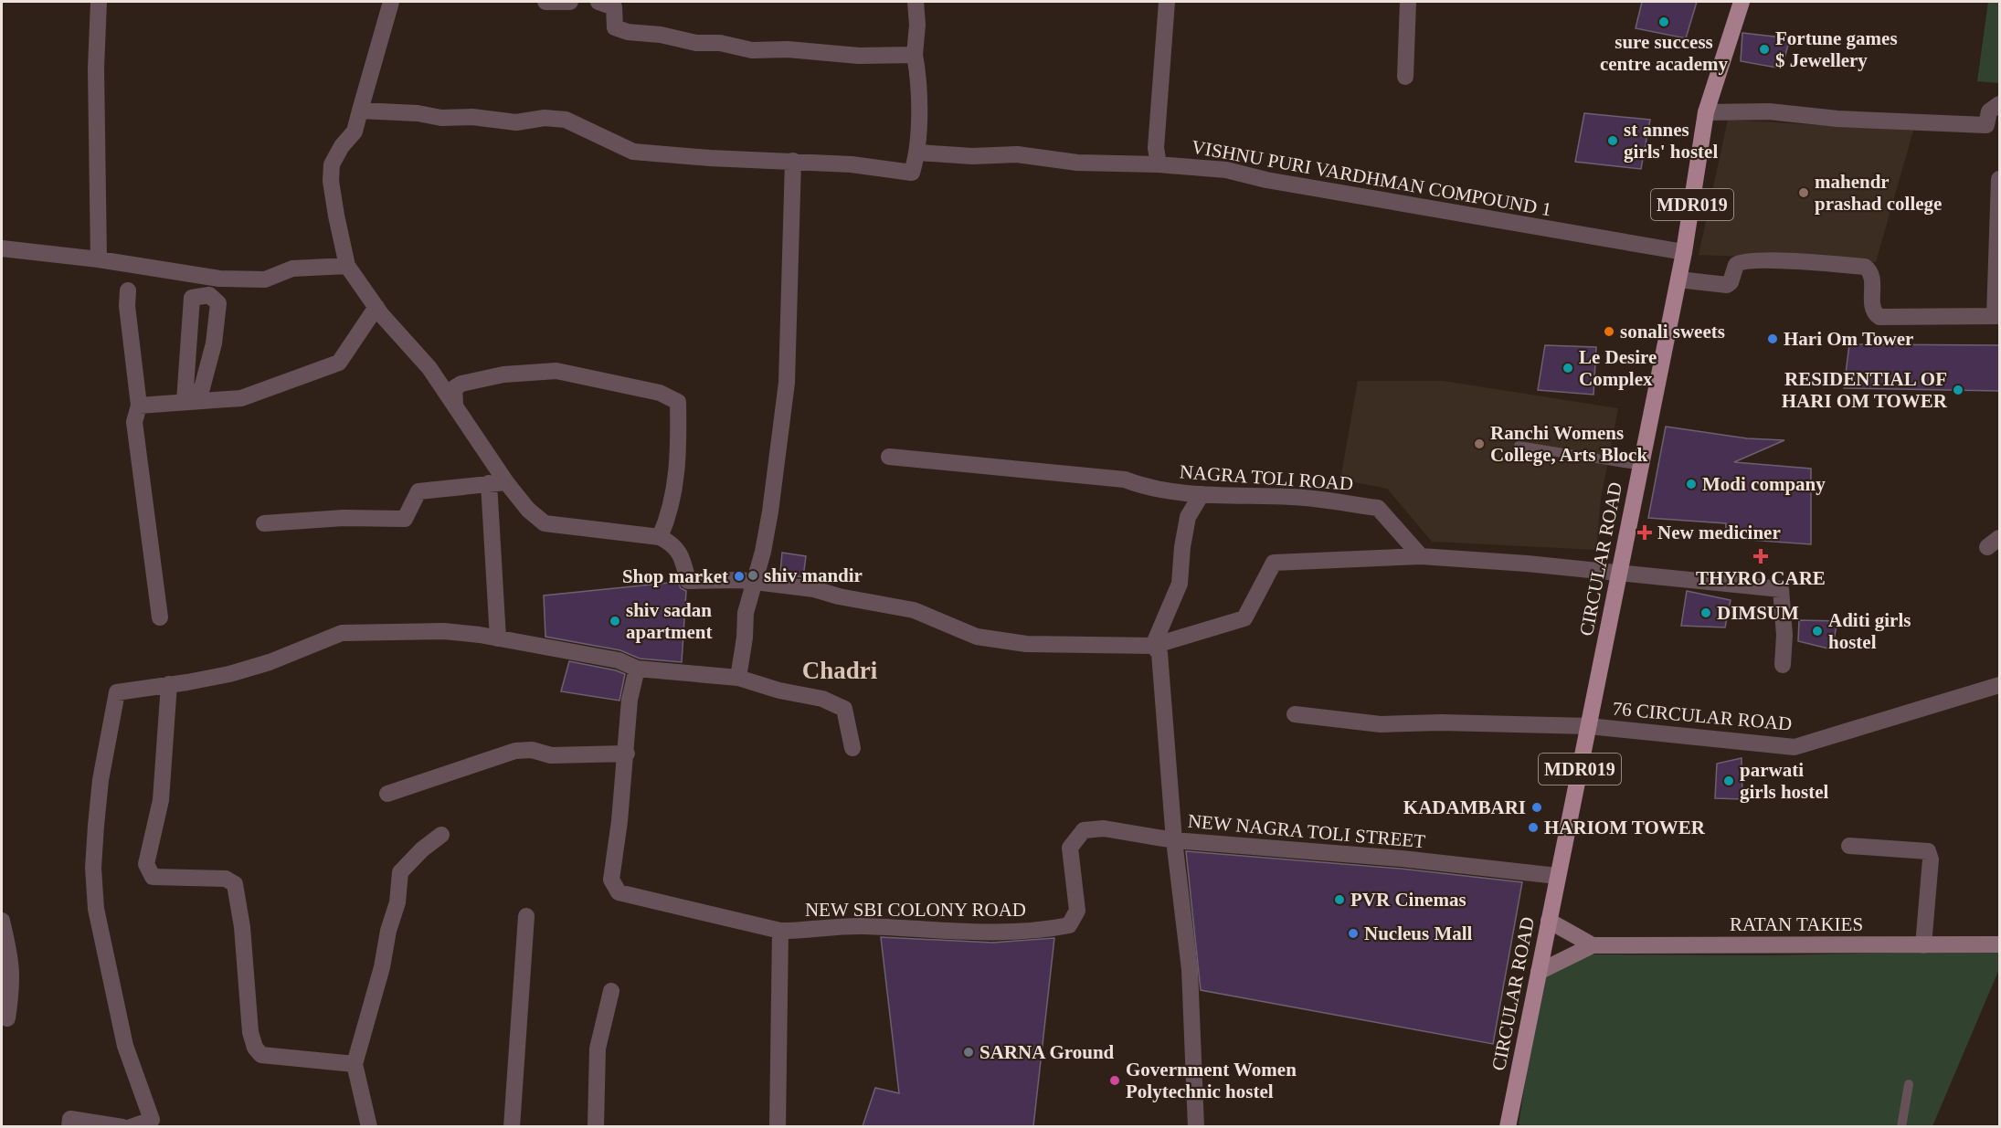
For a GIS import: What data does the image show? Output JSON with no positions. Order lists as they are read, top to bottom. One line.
{"streets":{"main road":["MDR019","CIRCULAR ROAD"],"street":["VISHNU PURI VARDHMAN COMPOUND 1","NAGRA TOLI ROAD","76 CIRCULAR ROAD","NEW NAGRA TOLI STREET","NEW SBI COLONY ROAD","RATAN TAKIES"]},"crossings":[["VISHNU PURI VARDHMAN COMPOUND 1","CIRCULAR ROAD"],["CIRCULAR ROAD","76 CIRCULAR ROAD"],["CIRCULAR ROAD","NEW NAGRA TOLI STREET"],["CIRCULAR ROAD","RATAN TAKIES"],["NEW NAGRA TOLI STREET","NEW SBI COLONY ROAD"]],"districts":["Chadri"],"places":{"other":["sure success centre academy","Fortune games $ Jewellery","st annes girls' hostel","mahendr prashad college","sonali sweets","Hari Om Tower","Le Desire Complex","RESIDENTIAL OF HARI OM TOWER","Ranchi Womens College, Arts Block","Modi company","shiv mandir","Shop market","DIMSUM","shiv sadan apartment","Aditi girls hostel","parwati girls hostel","KADAMBARI","HARIOM TOWER","PVR Cinemas","Nucleus Mall","SARNA Ground","Government Women Polytechnic hostel"],"health":["New mediciner","THYRO CARE"]}}
